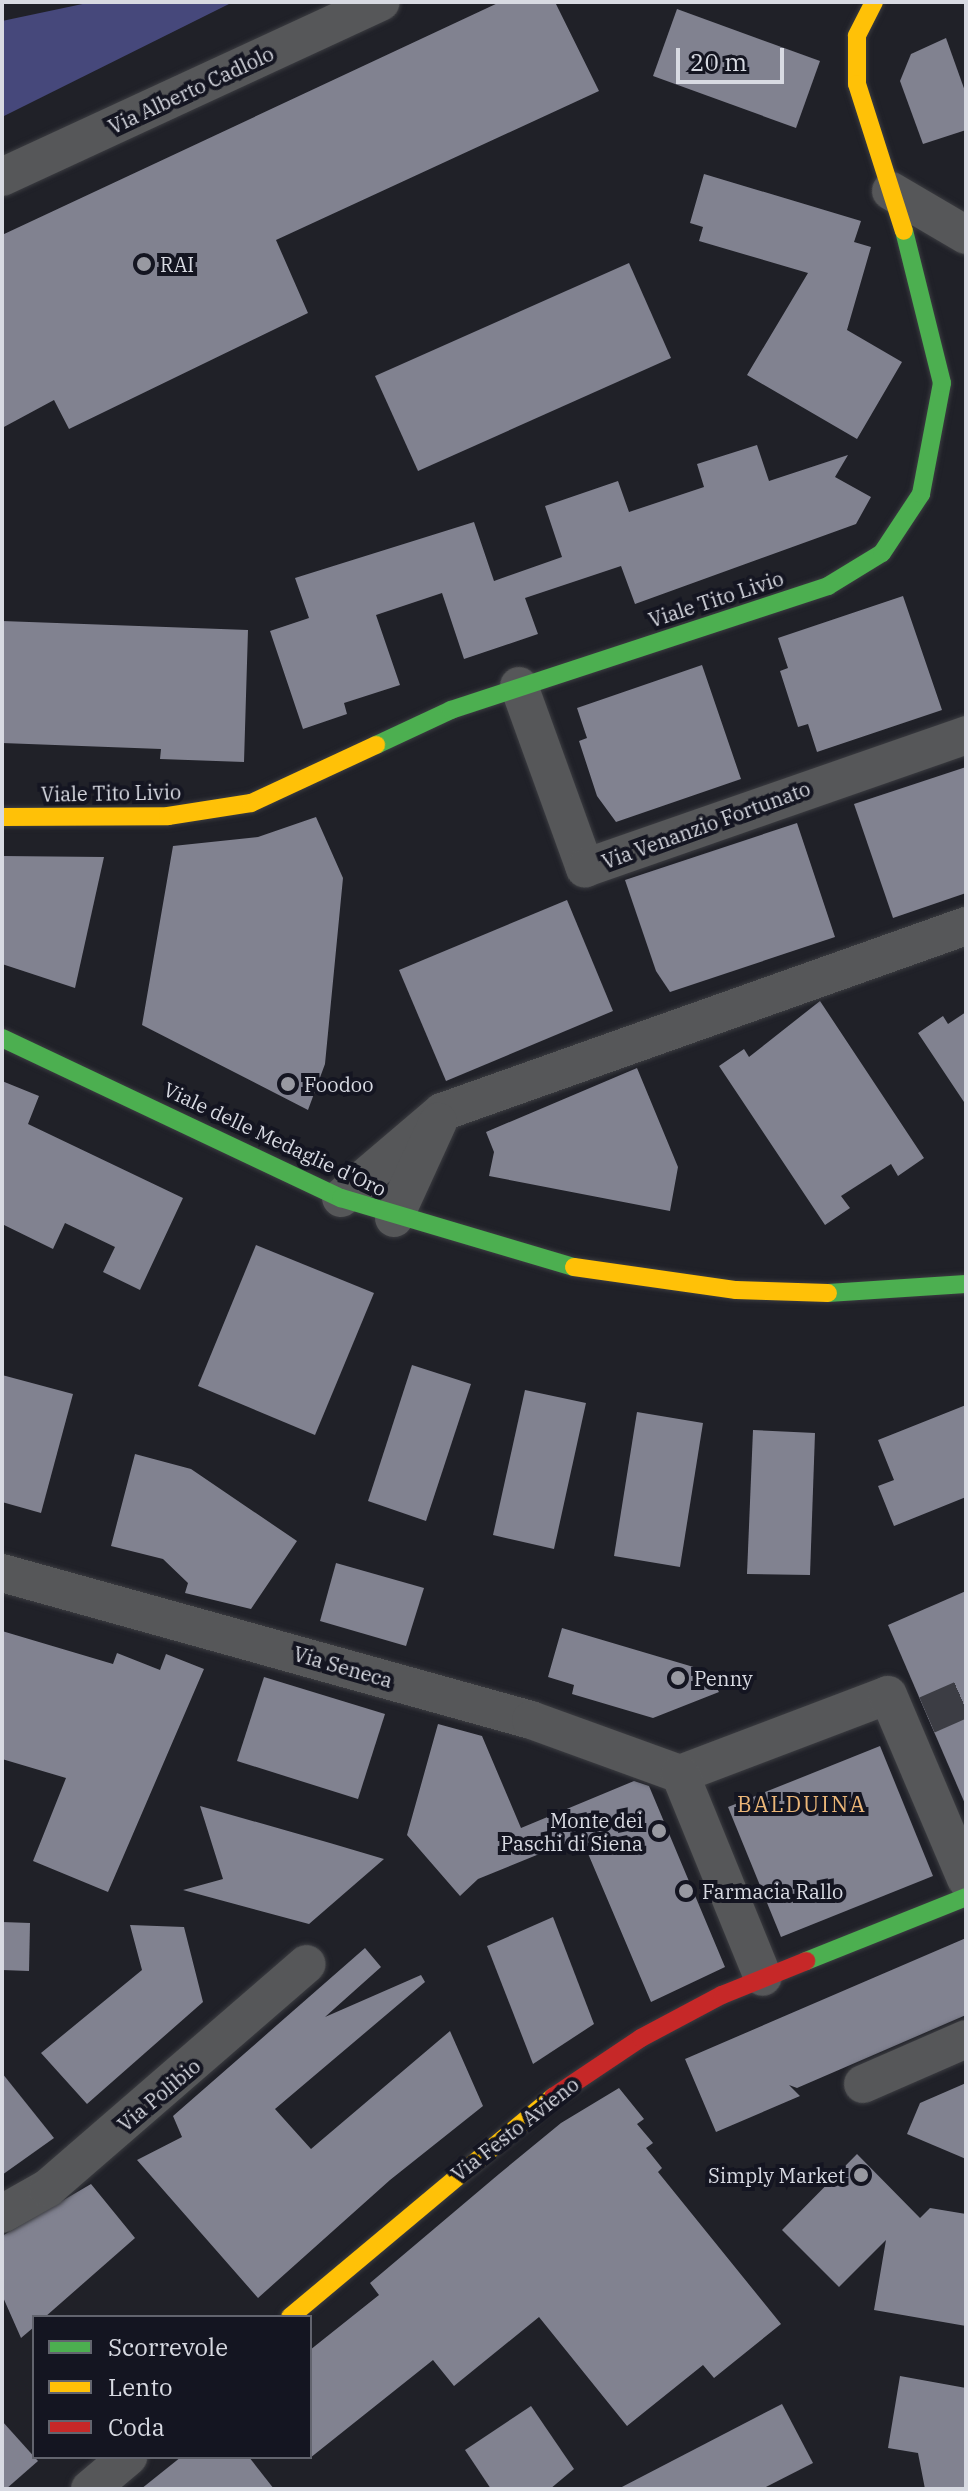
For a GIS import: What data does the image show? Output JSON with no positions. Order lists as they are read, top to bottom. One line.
{"streets":{"street":["Via Alberto Cadlolo","Viale Tito Livio","Via Venanzio Fortunato","Viale delle Medaglie d'Oro","Via Seneca","Via Polibio","Via Festo Avieno"]},"crossings":[["Viale Tito Livio","Via Venanzio Fortunato"]],"districts":["BALDUINA"],"places":["RAI","Foodoo","Penny","Monte dei Paschi di Siena","Farmacia Rallo","Simply Market"],"legend":["Scorrevole","Lento","Coda"],"scale_bar":"20 m"}
